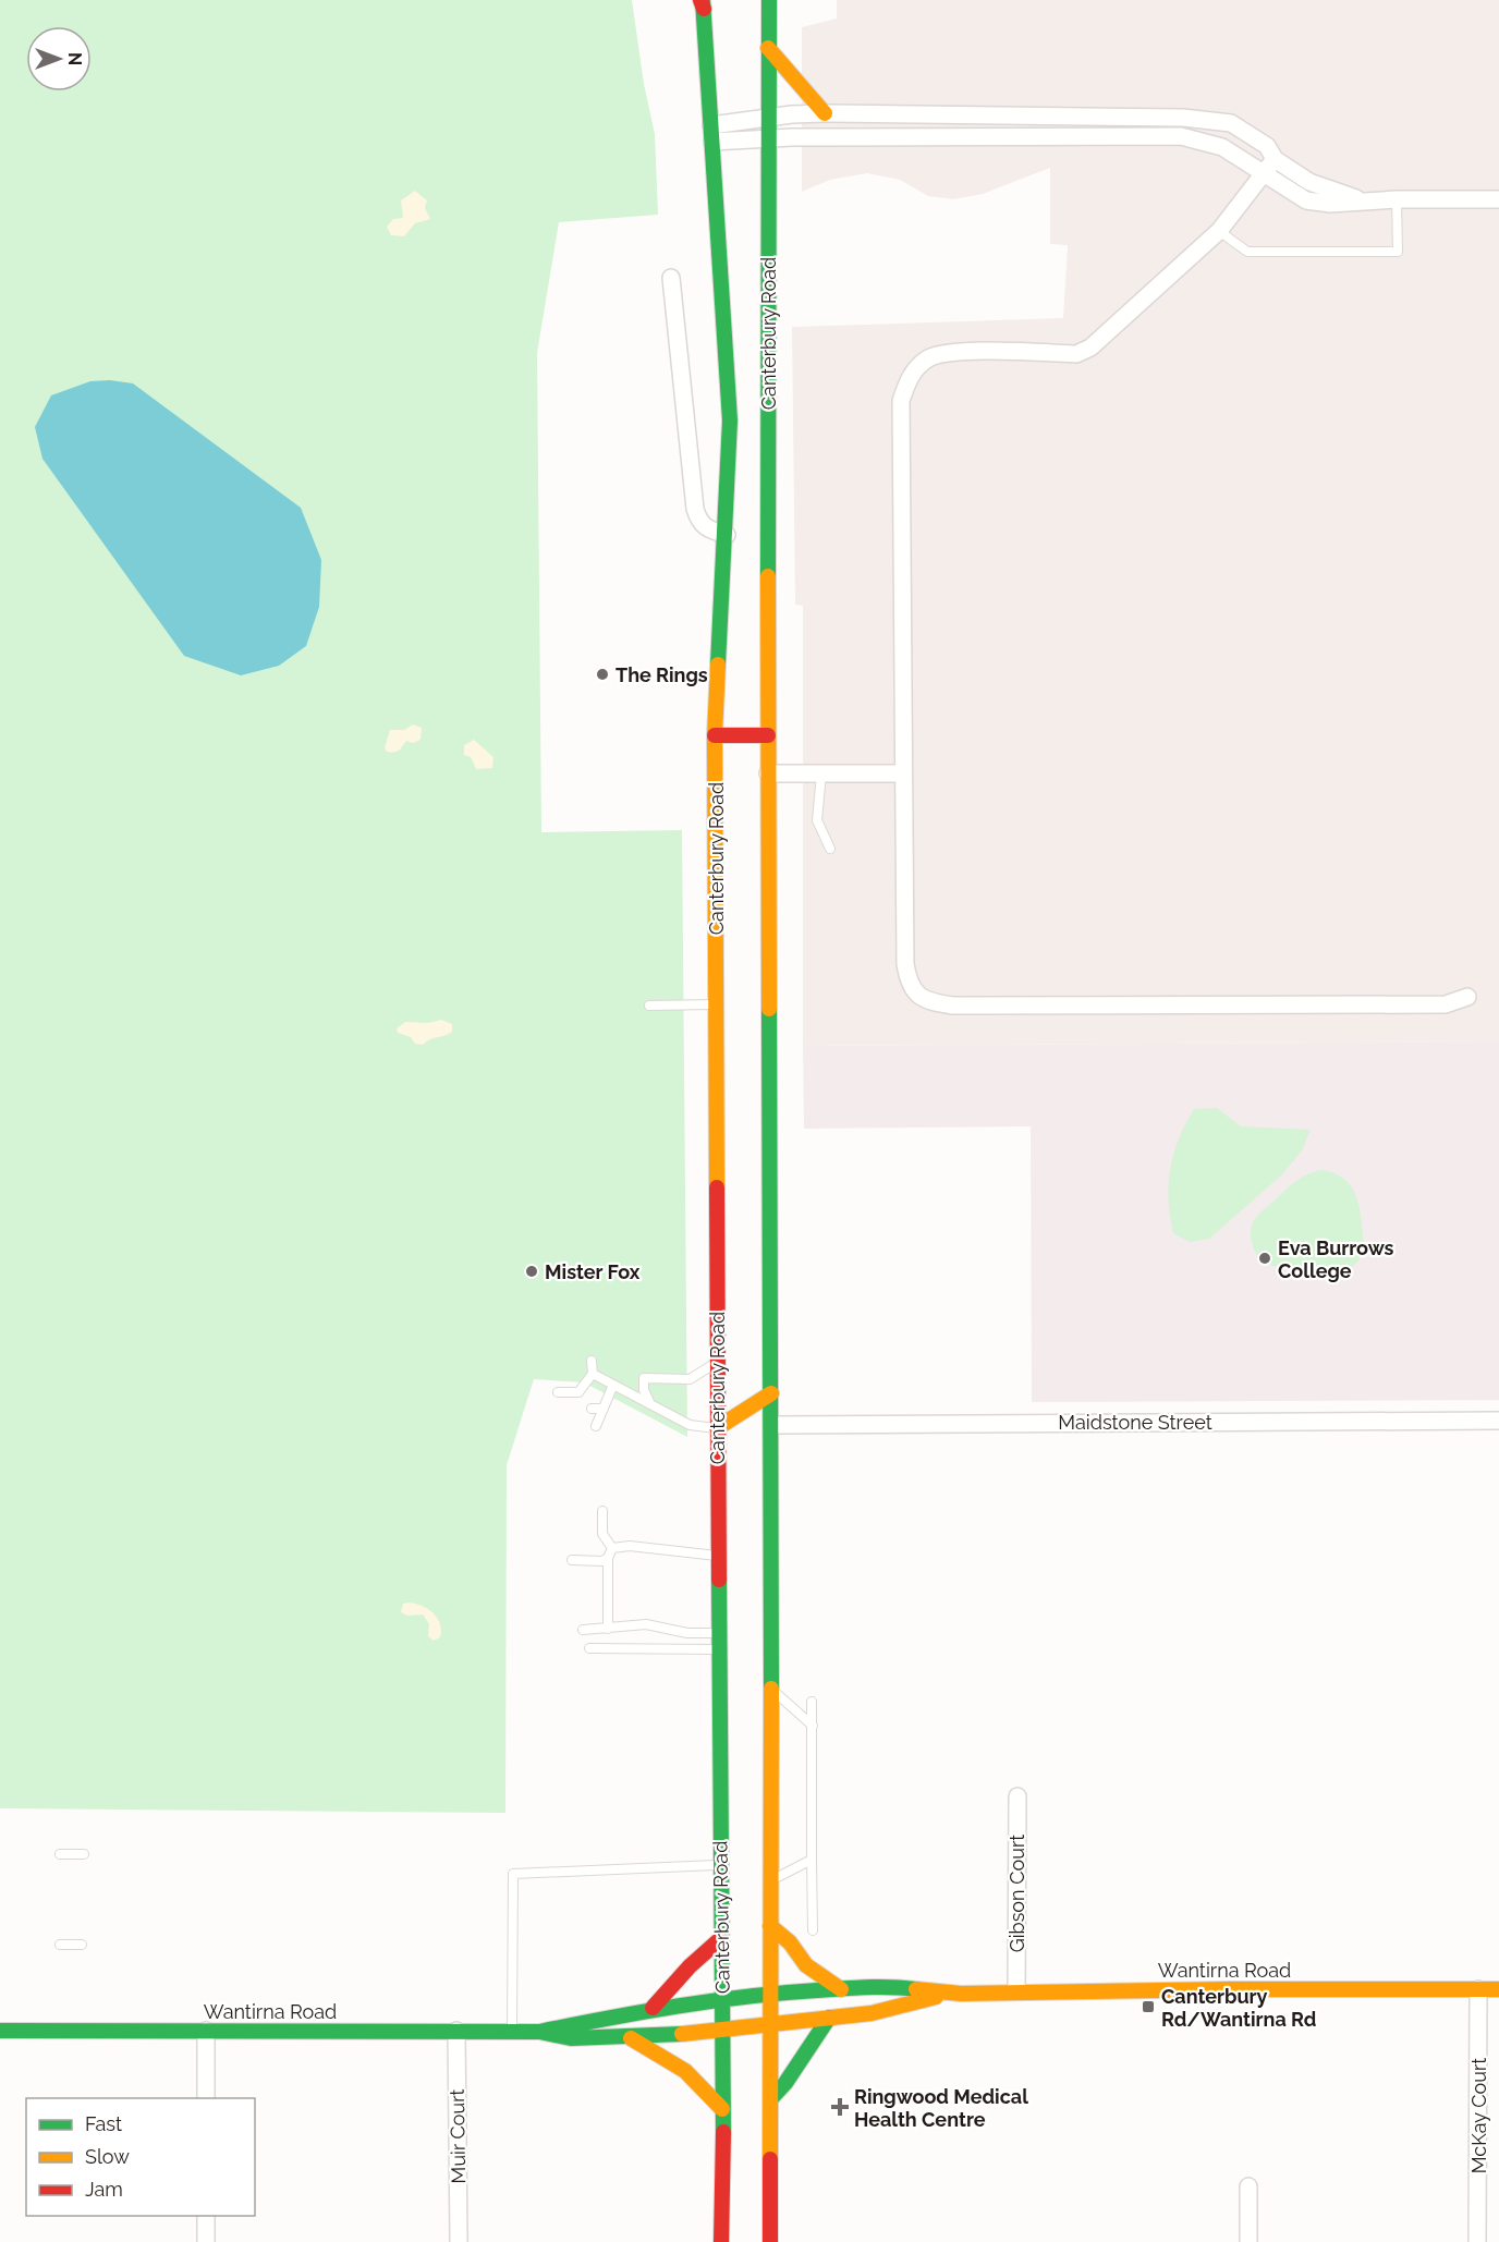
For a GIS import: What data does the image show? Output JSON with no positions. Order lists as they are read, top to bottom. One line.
{"streets":{"main road":["Canterbury Road","Wantirna Road"],"street":["Maidstone Street","Gibson Court","McKay Court","Muir Court"]},"crossings":[["Canterbury Road","Maidstone Street"],["Canterbury Road","Wantirna Road"],["Gibson Court","Wantirna Road"],["Wantirna Road","McKay Court"],["Wantirna Road","Muir Court"]],"places":{"other":["The Rings","Eva Burrows College","Mister Fox"],"transit":["Canterbury Rd/Wantirna Rd"],"health":["Ringwood Medical Health Centre"]},"legend":["Fast","Slow","Jam"],"north":"right"}
